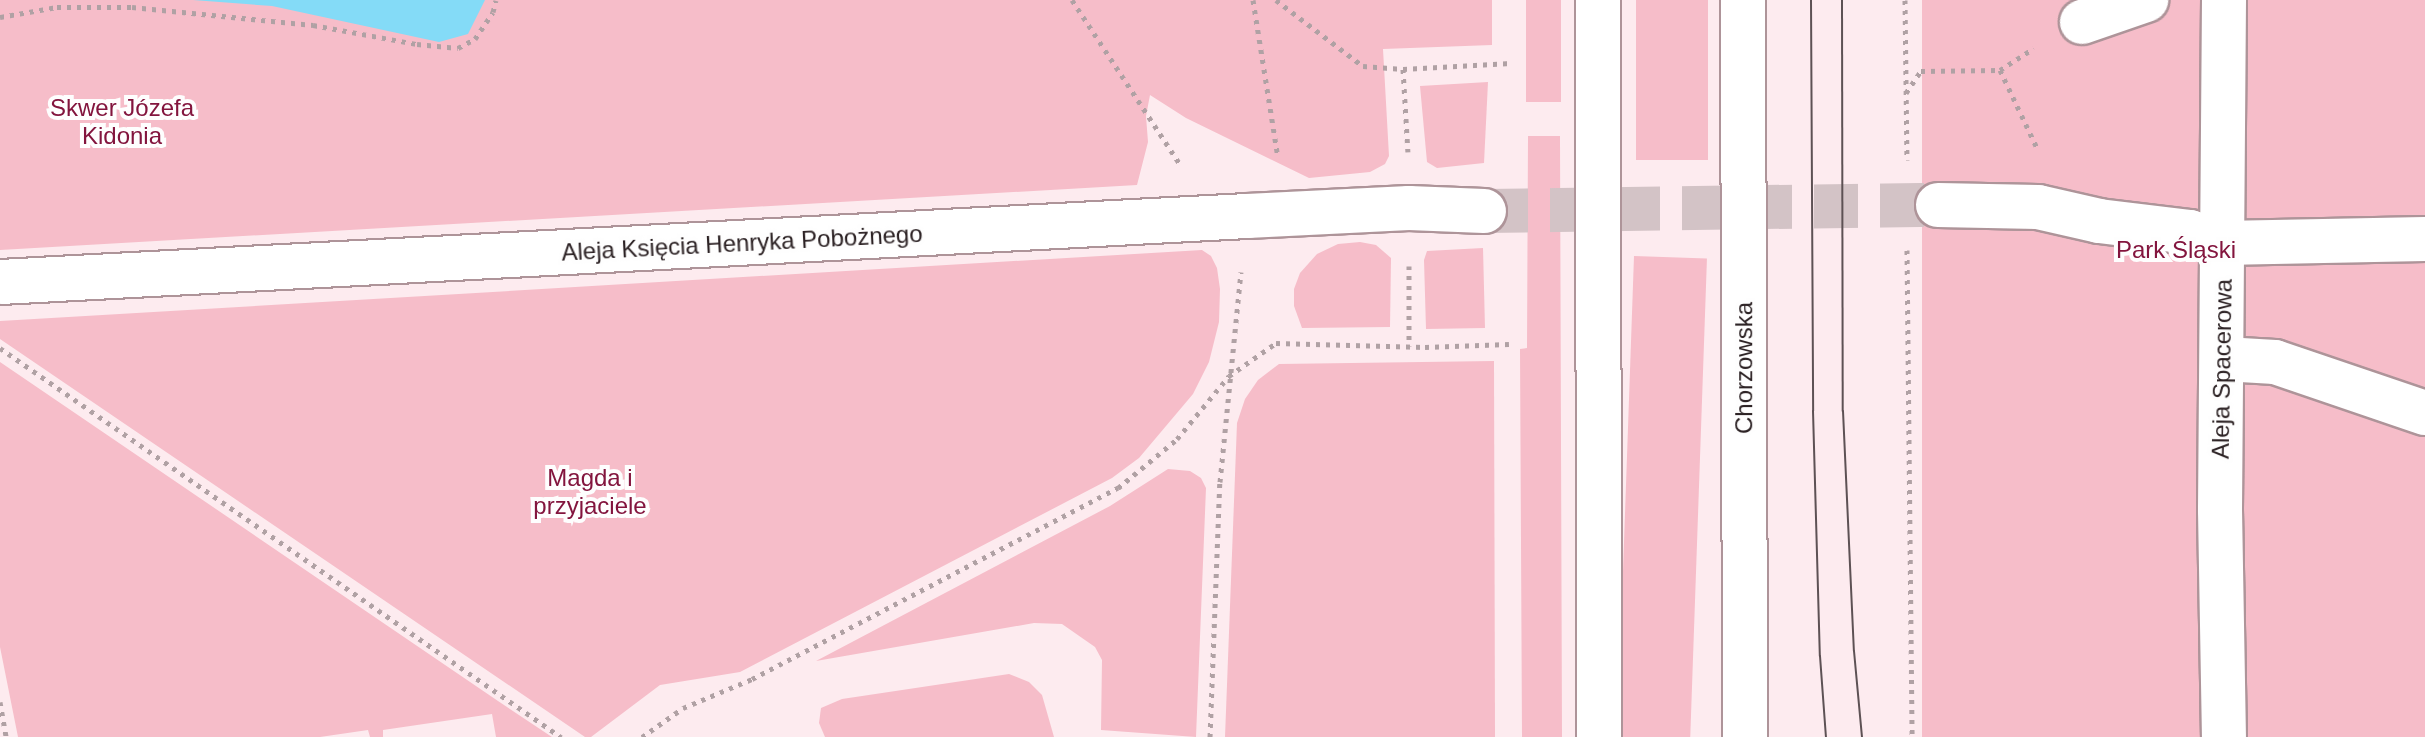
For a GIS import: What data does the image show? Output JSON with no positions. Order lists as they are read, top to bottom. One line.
{"streets":{"street":["Aleja Księcia Henryka Pobożnego","Chorzowska","Aleja Spacerowa"]},"parks":["Skwer Józefa Kidonia","Park Śląski","Magda i przyjaciele"]}
